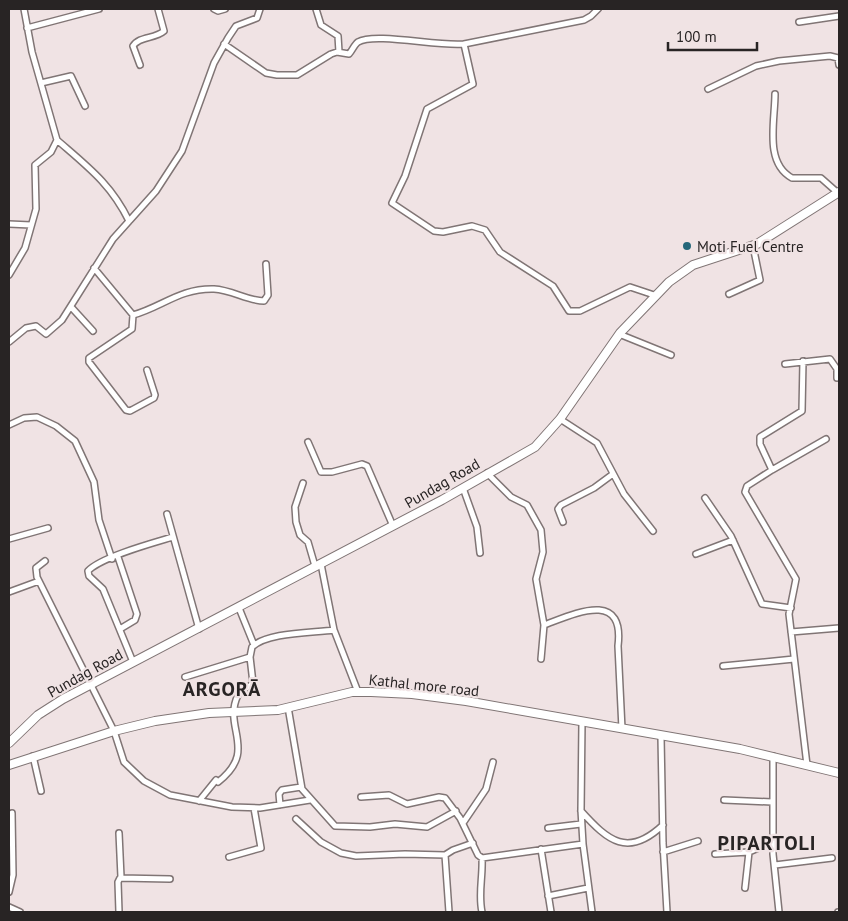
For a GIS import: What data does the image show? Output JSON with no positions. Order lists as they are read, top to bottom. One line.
{"streets":{"street":["Pundag Road","Kathal more road"]},"districts":["ARGORĀ","PIPARTOLI"],"places":["Moti Fuel Centre"],"scale_bar":"100 m"}
